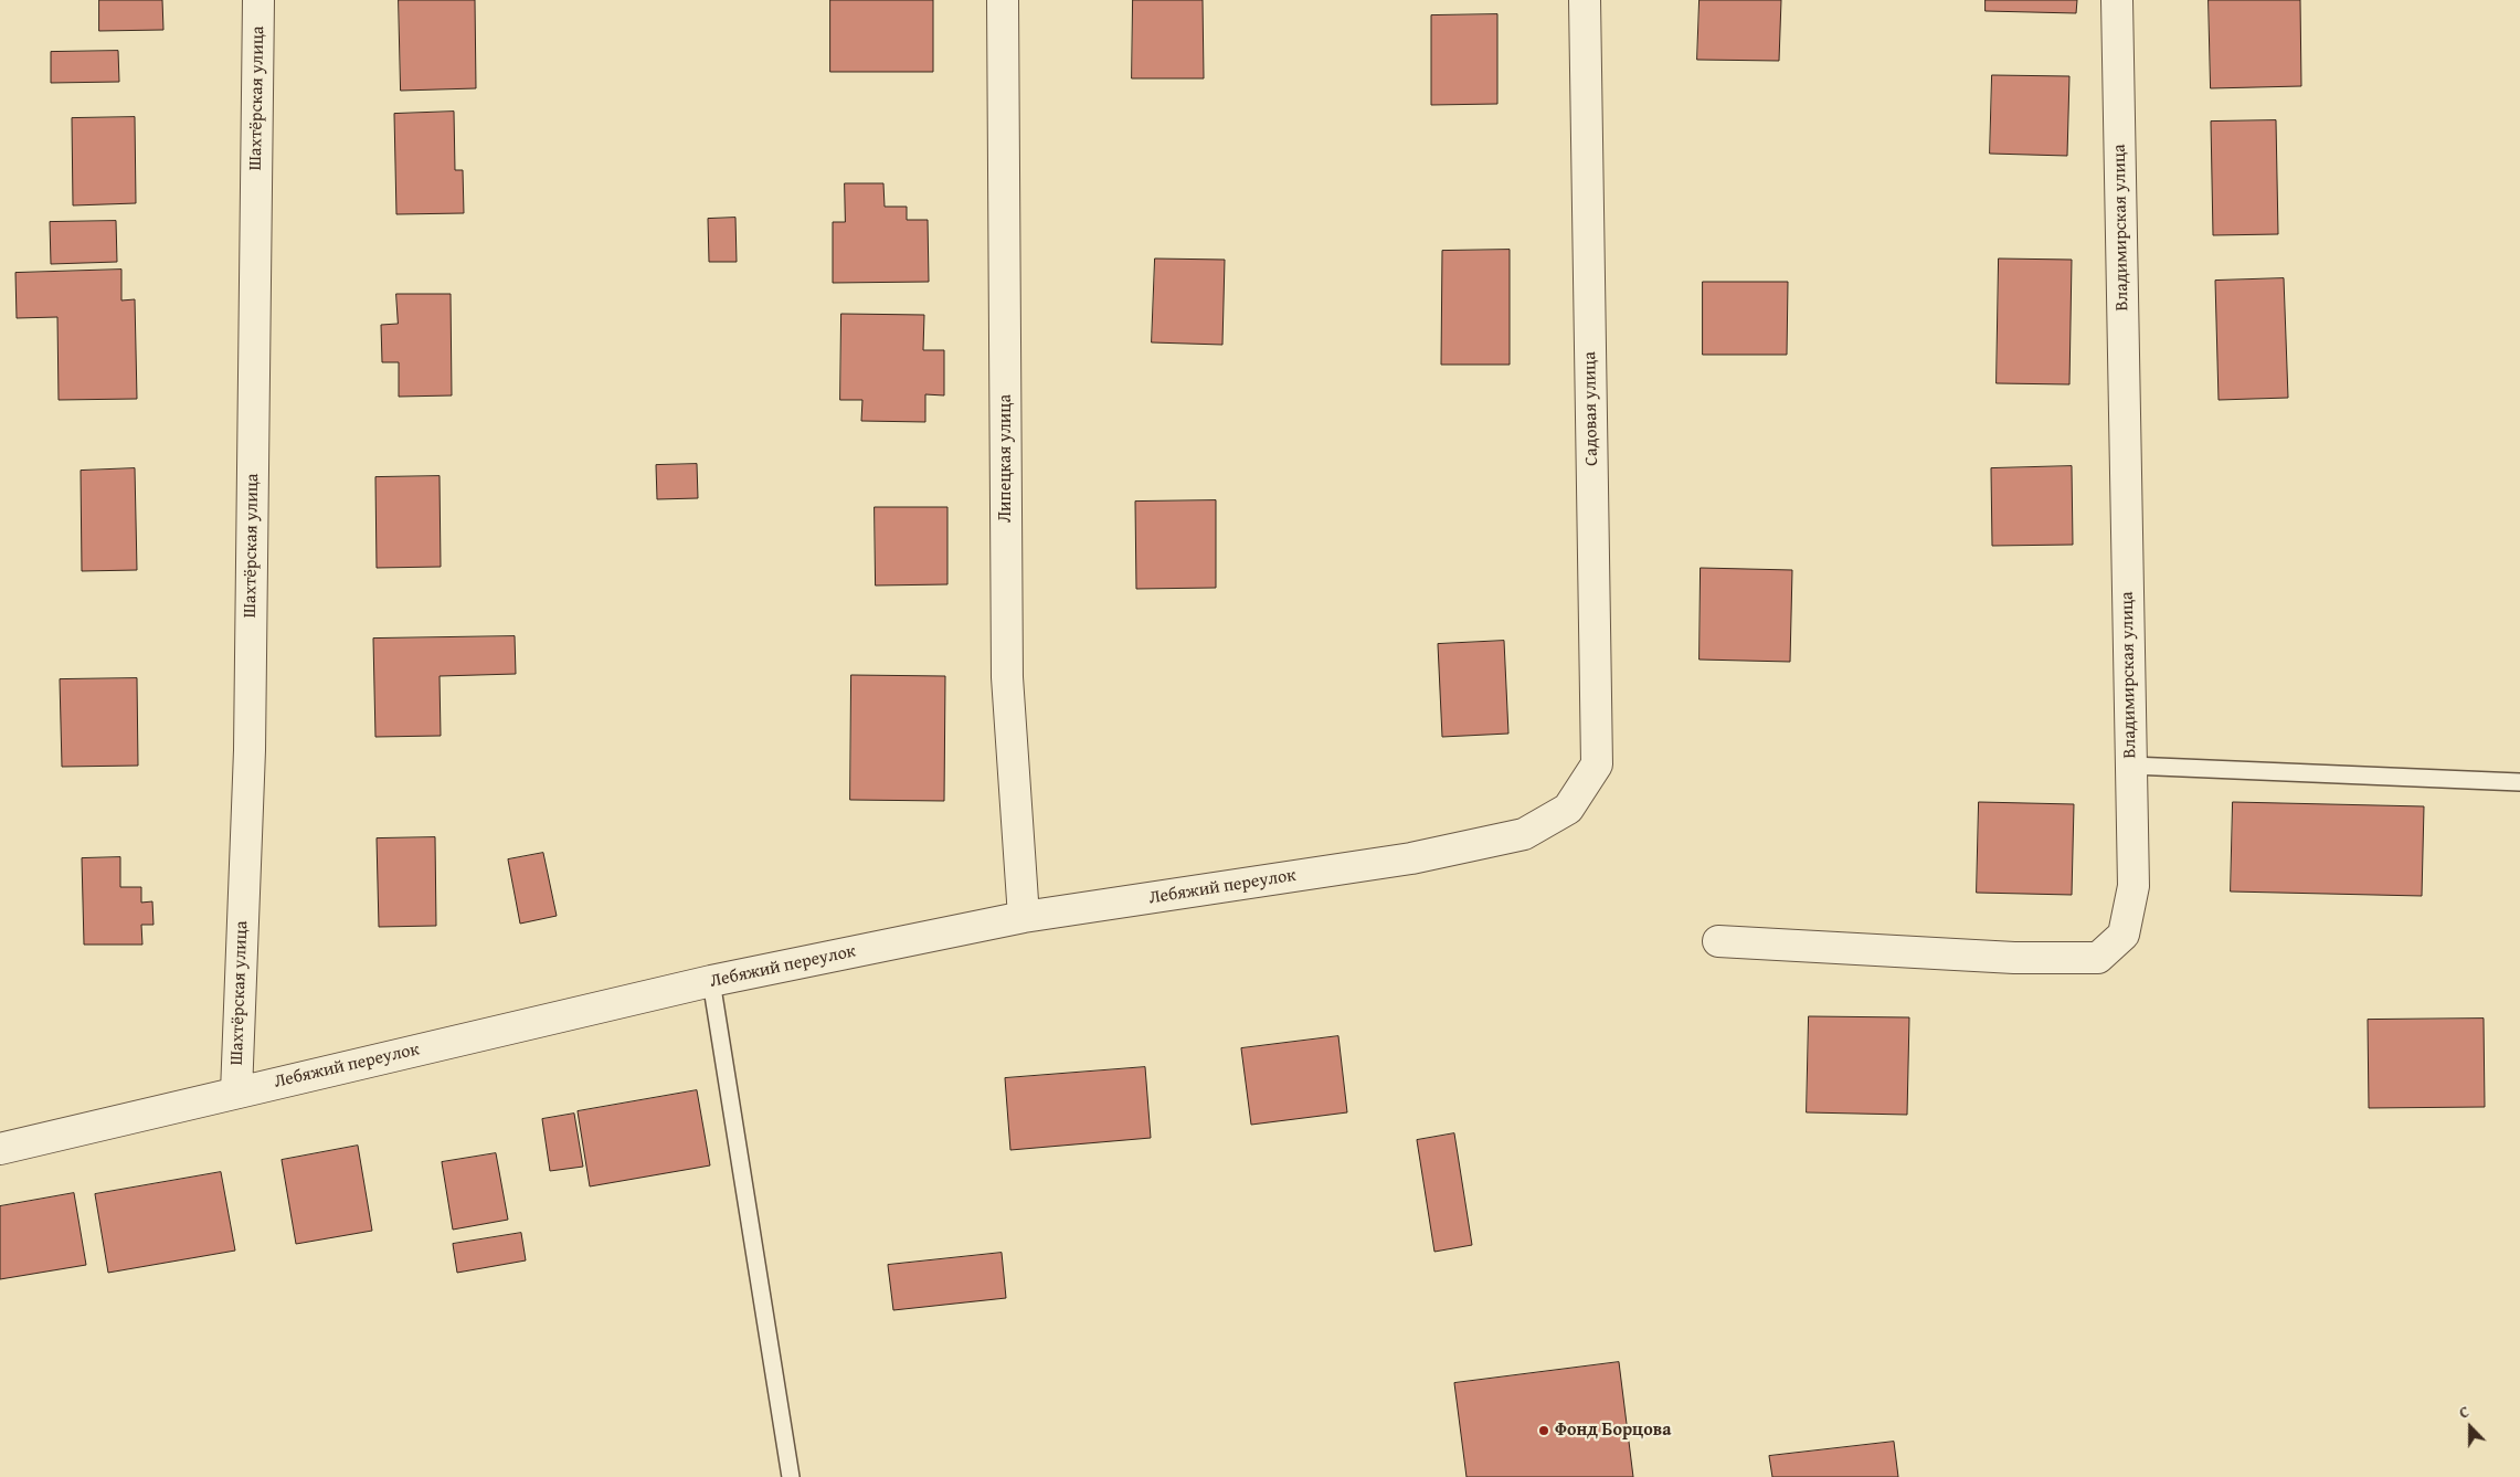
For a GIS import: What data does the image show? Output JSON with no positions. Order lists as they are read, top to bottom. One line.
{"streets":{"street":["Шахтёрская улица","Владимирская улица","Садовая улица","Липецкая улица","Лебяжий переулок"]},"crossings":[["Шахтёрская улица","Лебяжий переулок"],["Садовая улица","Лебяжий переулок"],["Липецкая улица","Лебяжий переулок"]],"places":["Фонд Борцова"],"north":"top"}
